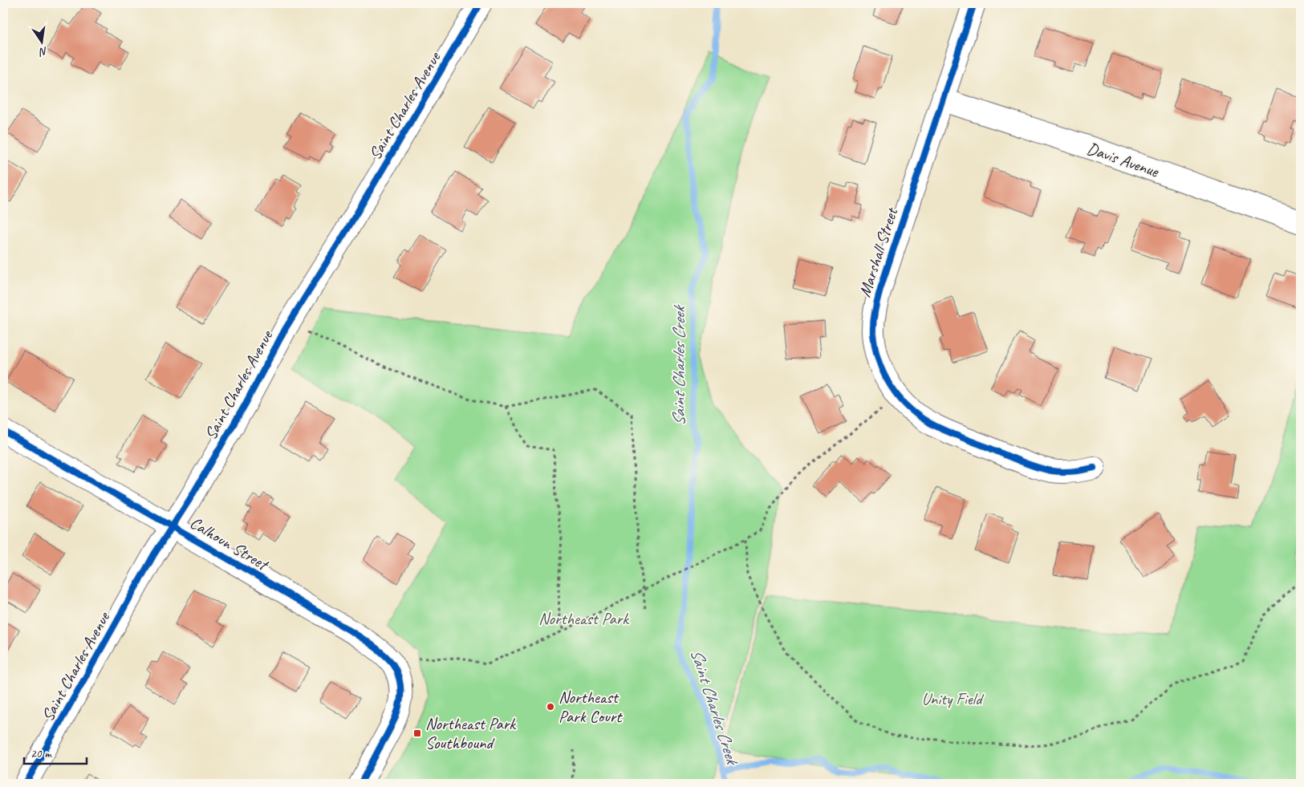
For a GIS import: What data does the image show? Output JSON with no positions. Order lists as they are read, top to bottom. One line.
{"streets":{"street":["Saint Charles Avenue","Davis Avenue","Marshall Street","Calhoun Street"]},"crossings":[["Saint Charles Avenue","Calhoun Street"],["Davis Avenue","Marshall Street"]],"water":["Saint Charles Creek"],"parks":["Northeast Park","Unity Field"],"places":{"other":["Northeast Park Court"],"transit":["Northeast Park Southbound"]},"scale_bar":"20 m","north":"bottom"}
